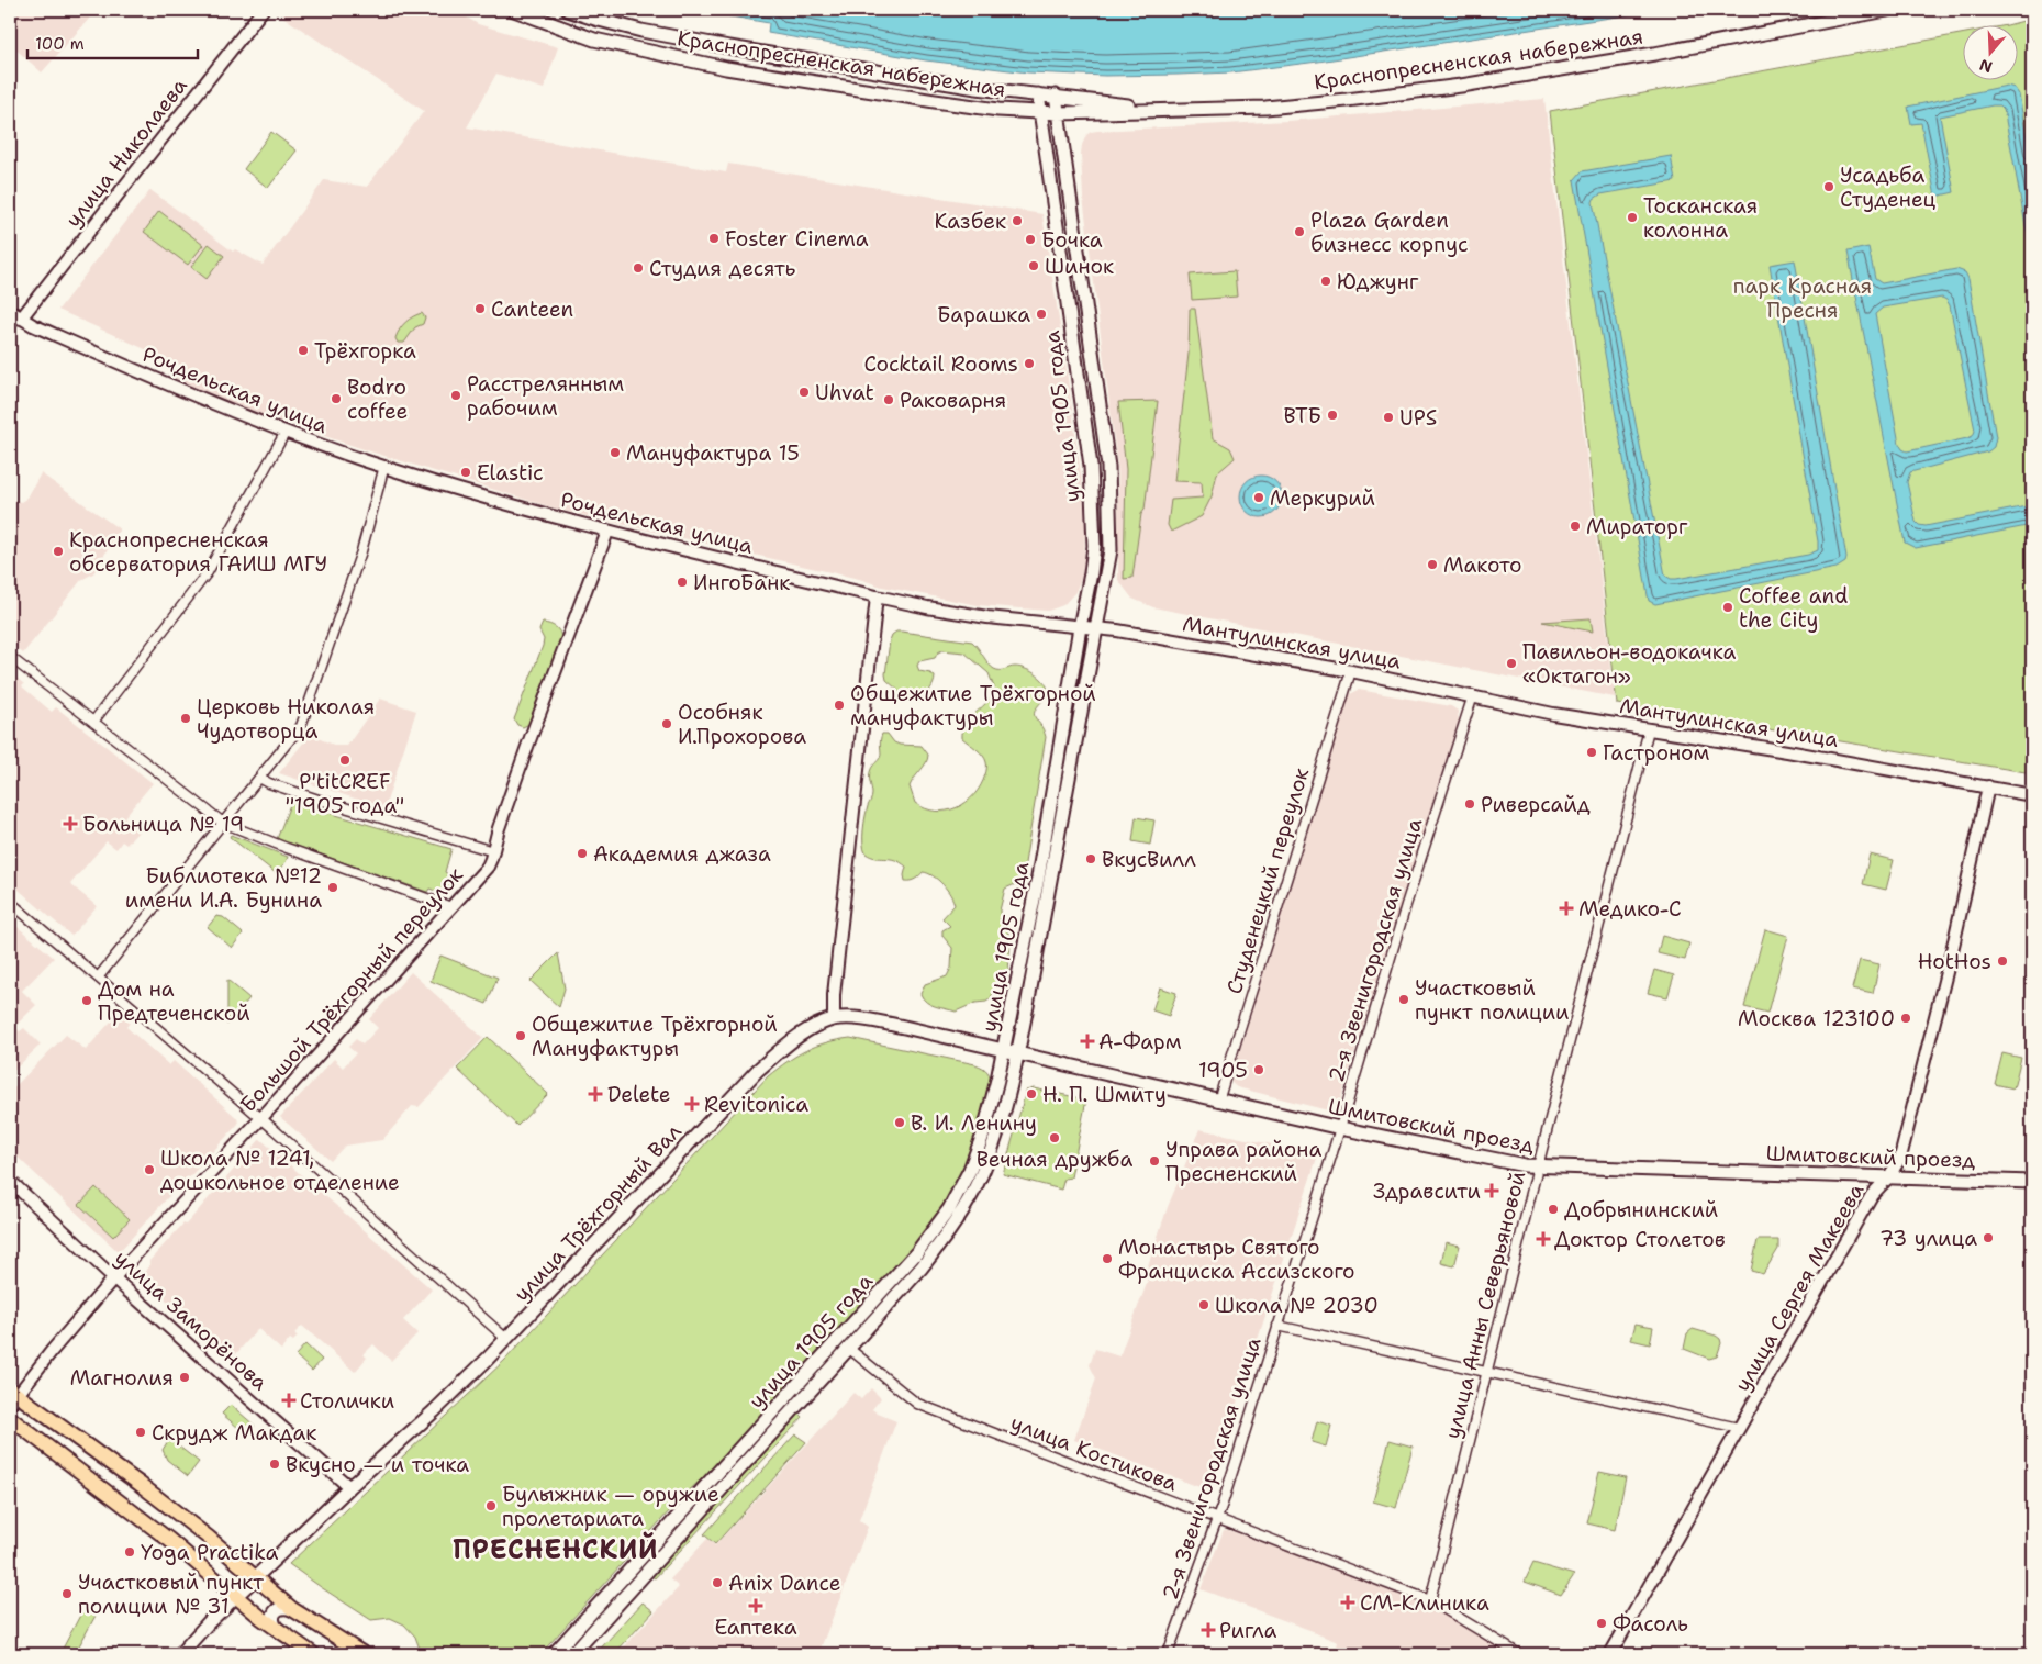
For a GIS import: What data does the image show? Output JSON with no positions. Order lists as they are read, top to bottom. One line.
{"streets":{"main road":["Краснопресненская набережная","улица 1905 года","Шмитовский проезд","улица Трёхгорный Вал"],"street":["улица Николаева","Рочдельская улица","Мантулинская улица","Студенецкий переулок","2-я Звенигородская улица","Большой Трёхгорный переулок","улица Сергея Макеева","улица Анны Северьяновой","улица Заморёнова","улица Костикова"]},"crossings":[["Краснопресненская набережная","улица 1905 года"],["улица Николаева","Рочдельская улица"],["Рочдельская улица","улица 1905 года"],["Рочдельская улица","Мантулинская улица"],["Рочдельская улица","Большой Трёхгорный переулок"],["улица 1905 года","Мантулинская улица"],["улица 1905 года","Шмитовский проезд"],["улица 1905 года","улица Костикова"],["Мантулинская улица","Студенецкий переулок"],["Мантулинская улица","2-я Звенигородская улица"],["Мантулинская улица","улица Сергея Макеева"],["Мантулинская улица","улица Анны Северьяновой"],["Студенецкий переулок","Шмитовский проезд"],["2-я Звенигородская улица","Шмитовский проезд"],["2-я Звенигородская улица","улица Костикова"],["Большой Трёхгорный переулок","улица Заморёнова"],["Шмитовский проезд","улица Трёхгорный Вал"],["Шмитовский проезд","улица Сергея Макеева"],["Шмитовский проезд","улица Анны Северьяновой"],["улица Трёхгорный Вал","улица Заморёнова"],["улица Анны Северьяновой","улица Костикова"]],"districts":["ПРЕСНЕНСКИЙ"],"parks":["парк Красная Пресня"],"places":{"other":["Усадьба Студенец","Тосканская колонна","Казбек","Plaza Garden бизнесс корпус","Foster Cinema","Бочка","Шинок","Студия десять","Юджунг","Canteen","Барашка","Трёхгорка","Cocktail Rooms","Uhvat","Расстрелянным рабочим","Bodro coffee","Раковарня","ВТБ","UPS","Мануфактура 15","Elastic","Меркурий","Мираторг","Краснопресненская обсерватория ГАИШ МГУ","Макото","ИнгоБанк","Coffee and the City","Павильон-водокачка «Октагон»","Общежитие Трёхгорной мануфактуры","Церковь Николая Чудотворца","Особняк И.Прохорова","Гастроном","P'titCREF \"1905 года\"","Риверсайд","Академия джаза","ВкусВилл","Библиотека №12 имени И.А. Бунина","HotHos","Участковый пункт полиции","Дом на Предтеченской","Москва 123100","Общежитие Трёхгорной Мануфактуры","1905","Н. П. Шмиту","В. И. Ленину","Вечная дружба","Управа района Пресненский","Школа № 1241, дошкольное отделение","Добрынинский","73 улица","Монастырь Святого Франциска Ассизского","Школа № 2030","Магнолия","Скрудж Макдак","Вкусно — и точка","Булыжник — оружие пролетариата","Yoga Practika","Anix Dance","Участковый пункт полиции № 31","Фасоль"],"health":["Больница № 19","Медико-С","А-Фарм","Delete","Revitonica","Здравсити","Доктор Столетов","Столички","СМ-Клиника","Еаптека","Ригла"]},"scale_bar":"100 m","north":"bottom"}
